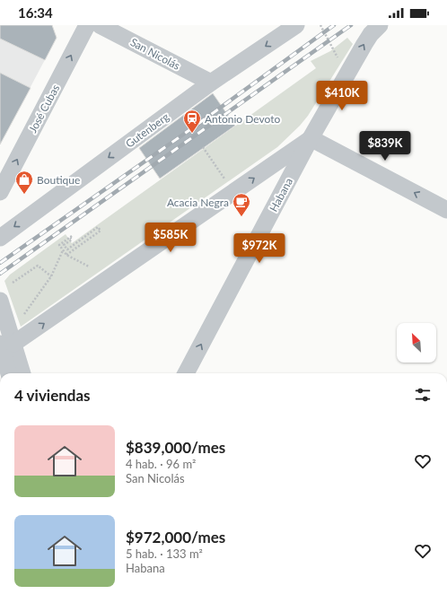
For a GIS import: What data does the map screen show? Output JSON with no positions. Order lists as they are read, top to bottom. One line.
{"streets":{"street":["San Nicolás","José Cubas","Gutenberg","Habana"]},"crossings":[["San Nicolás","Gutenberg"]],"one_way":["José Cubas","Habana"],"places":{"station":["Antonio Devoto"],"shop":["Boutique"],"cafe":["Acacia Negra"]},"north":"top left","page":{"status":"16:34","price":["$410K","$839K","$585K","$972K"],"heading":"4 viviendas","list":[{"name":"$839,000/mes","note":"4 hab. · 96 m² · San Nicolás"},{"name":"$972,000/mes","note":"5 hab. · 133 m² · Habana"}]}}
